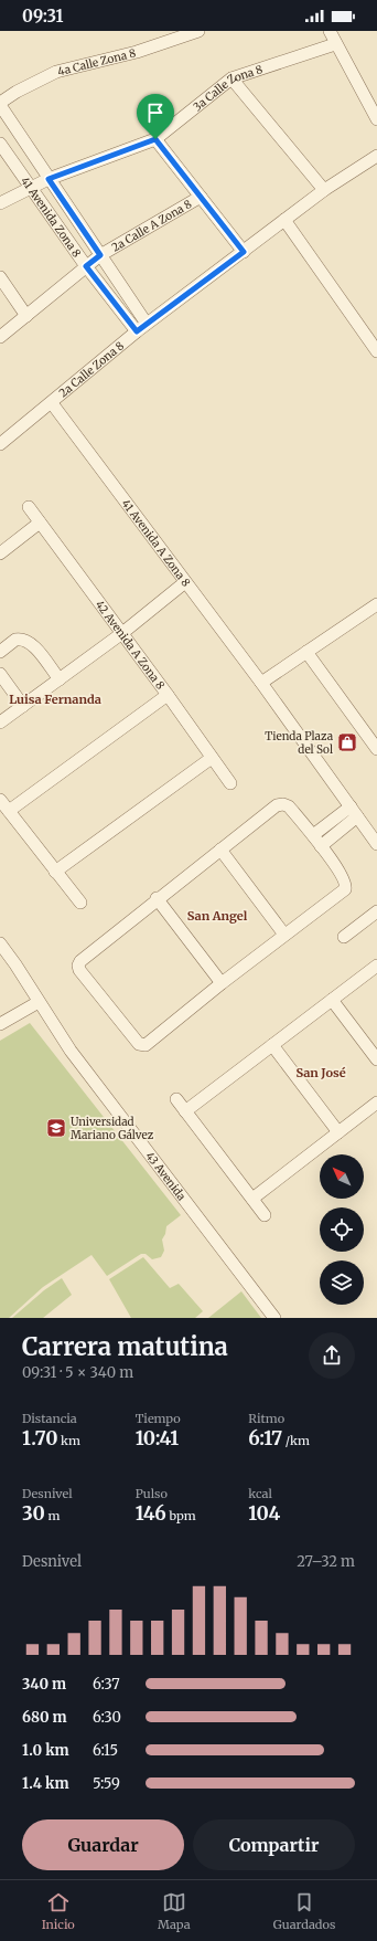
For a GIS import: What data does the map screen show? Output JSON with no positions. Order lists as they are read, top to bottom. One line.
{"streets":{"street":["4a Calle Zona 8","3a Calle Zona 8","41 Avenida Zona 8","2a Calle A Zona 8","2a Calle Zona 8","41 Avenida A Zona 8","42 Avenida A Zona 8","43 Avenida"]},"crossings":[["4a Calle Zona 8","41 Avenida Zona 8"],["3a Calle Zona 8","41 Avenida Zona 8"],["41 Avenida Zona 8","2a Calle A Zona 8"],["41 Avenida Zona 8","2a Calle Zona 8"],["2a Calle Zona 8","41 Avenida A Zona 8"]],"districts":["Luisa Fernanda","San Angel","San José"],"places":{"shop":["Tienda Plaza del Sol"],"school or university":["Universidad Mariano Gálvez"]},"north":"top left","page":{"status":"09:31","heading":["Carrera matutina","09:31 · 5 × 340 m"],"stats":[["Distancia","1.70 km"],["Tiempo","10:41"],["Ritmo","6:17 /km"],["Desnivel","30 m"],["Pulso","146 bpm"],["kcal","104"]],"chart":["Desnivel","27–32 m"],"list":[{"name":"340 m","note":"6:37"},{"name":"680 m","note":"6:30"},{"name":"1.0 km","note":"6:15"},{"name":"1.4 km","note":"5:59"}],"buttons":["Guardar","Compartir"],"tabs":["Inicio","Mapa","Guardados"]}}
